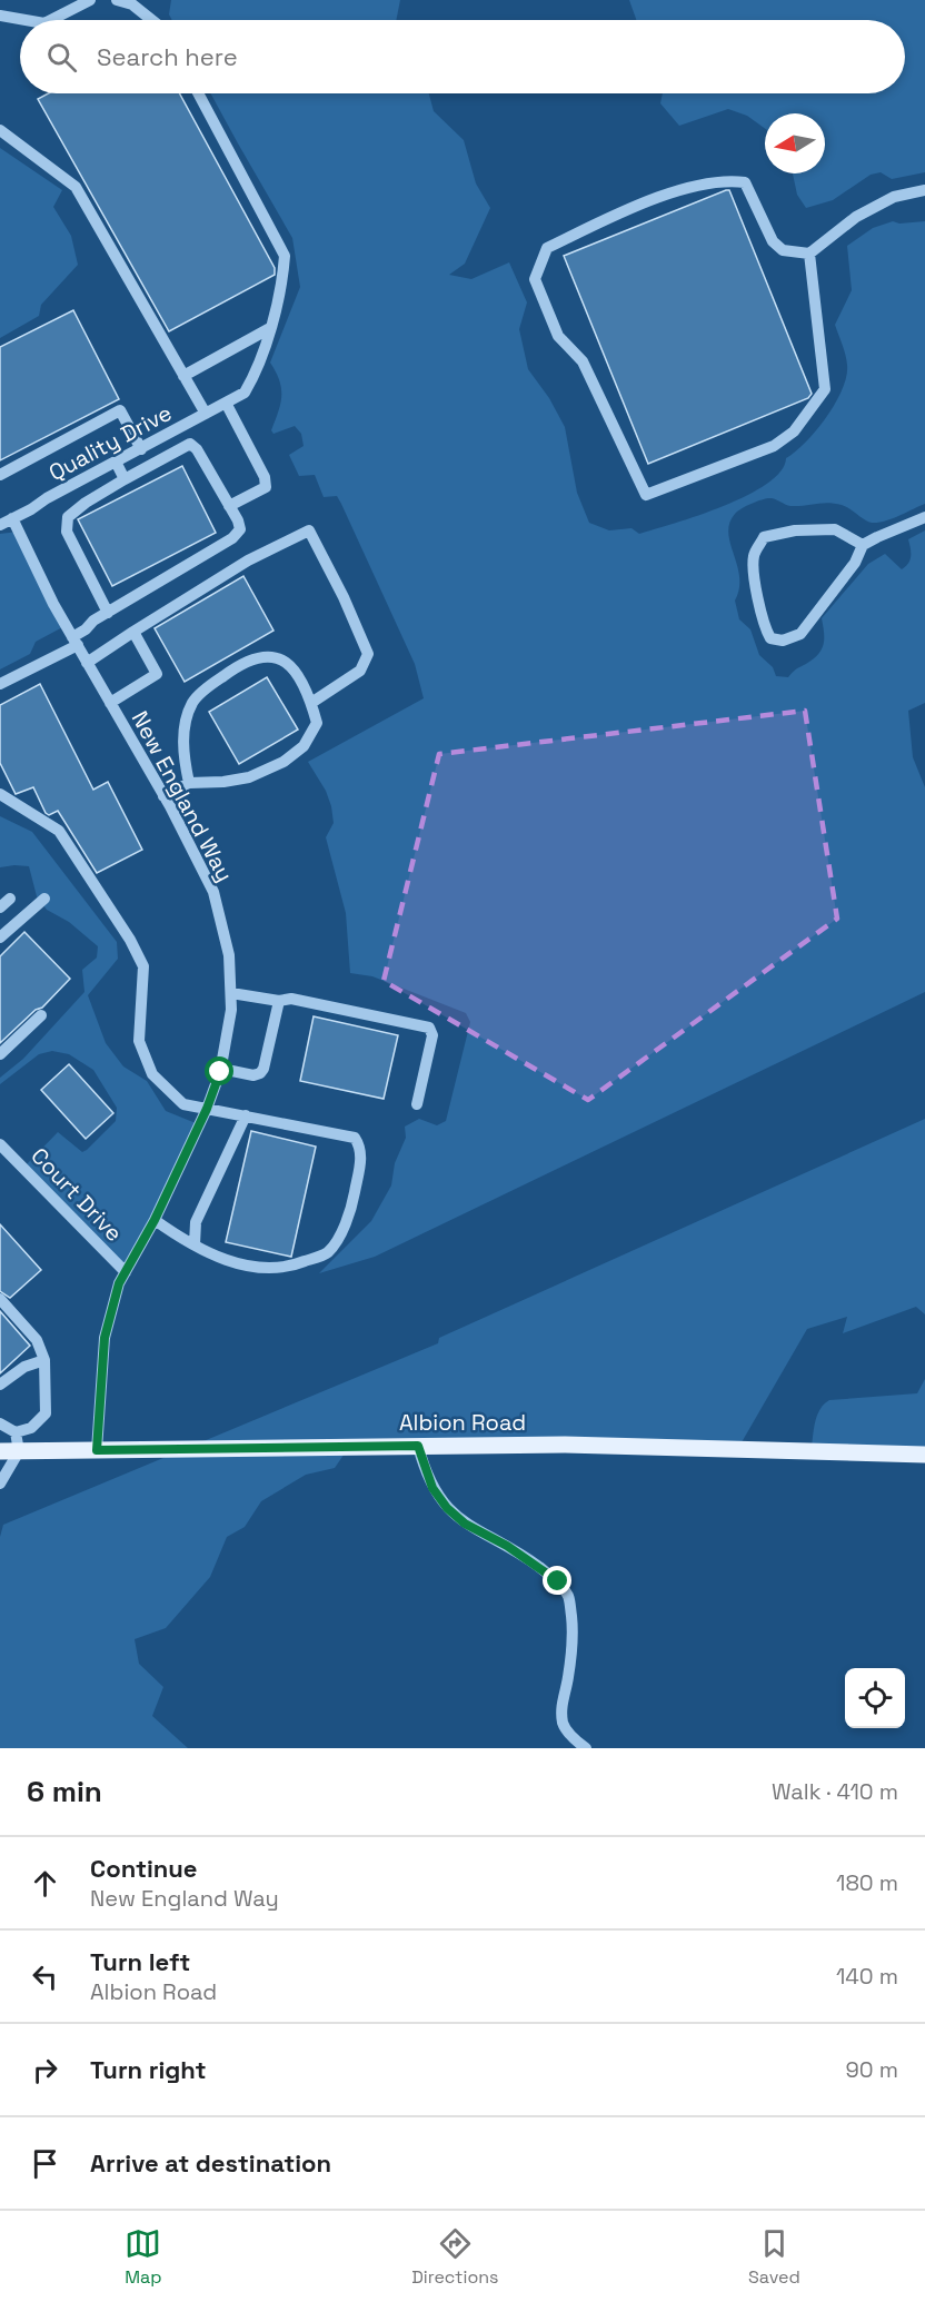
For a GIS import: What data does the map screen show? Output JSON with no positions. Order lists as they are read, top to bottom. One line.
{"streets":{"main road":["Albion Road"],"street":["Quality Drive","New England Way","Court Drive"]},"crossings":[["Quality Drive","New England Way"],["New England Way","Court Drive"],["New England Way","Albion Road"]],"north":"left","page":{"search":"Search here","heading":["6 min","Walk · 410 m"],"list":[["Continue","New England Way","180 m"],["Turn left","Albion Road","140 m"],["Turn right","90 m"],"Arrive at destination"],"nav":["Map","Directions","Saved"]}}
